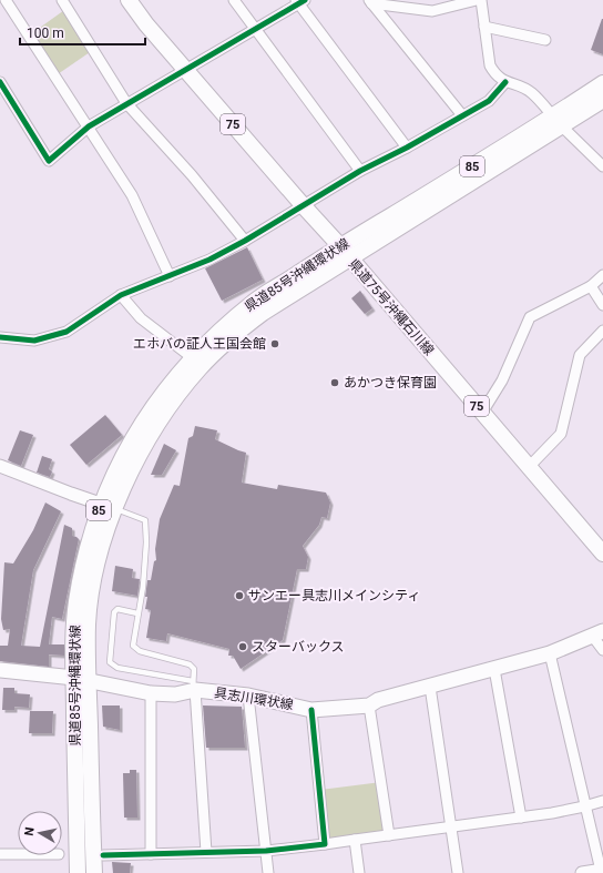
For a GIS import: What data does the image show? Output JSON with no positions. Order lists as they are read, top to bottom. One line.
{"streets":{"main road":["75","85","県道85号沖縄環状線","県道75号沖縄石川線","具志川環状線"]},"crossings":[["県道85号沖縄環状線","県道75号沖縄石川線"],["県道85号沖縄環状線","具志川環状線"]],"places":["エホバの証人王国会館","あかつき保育園","サンエー具志川メインシティ","スターバックス"],"scale_bar":"100 m","north":"left"}
